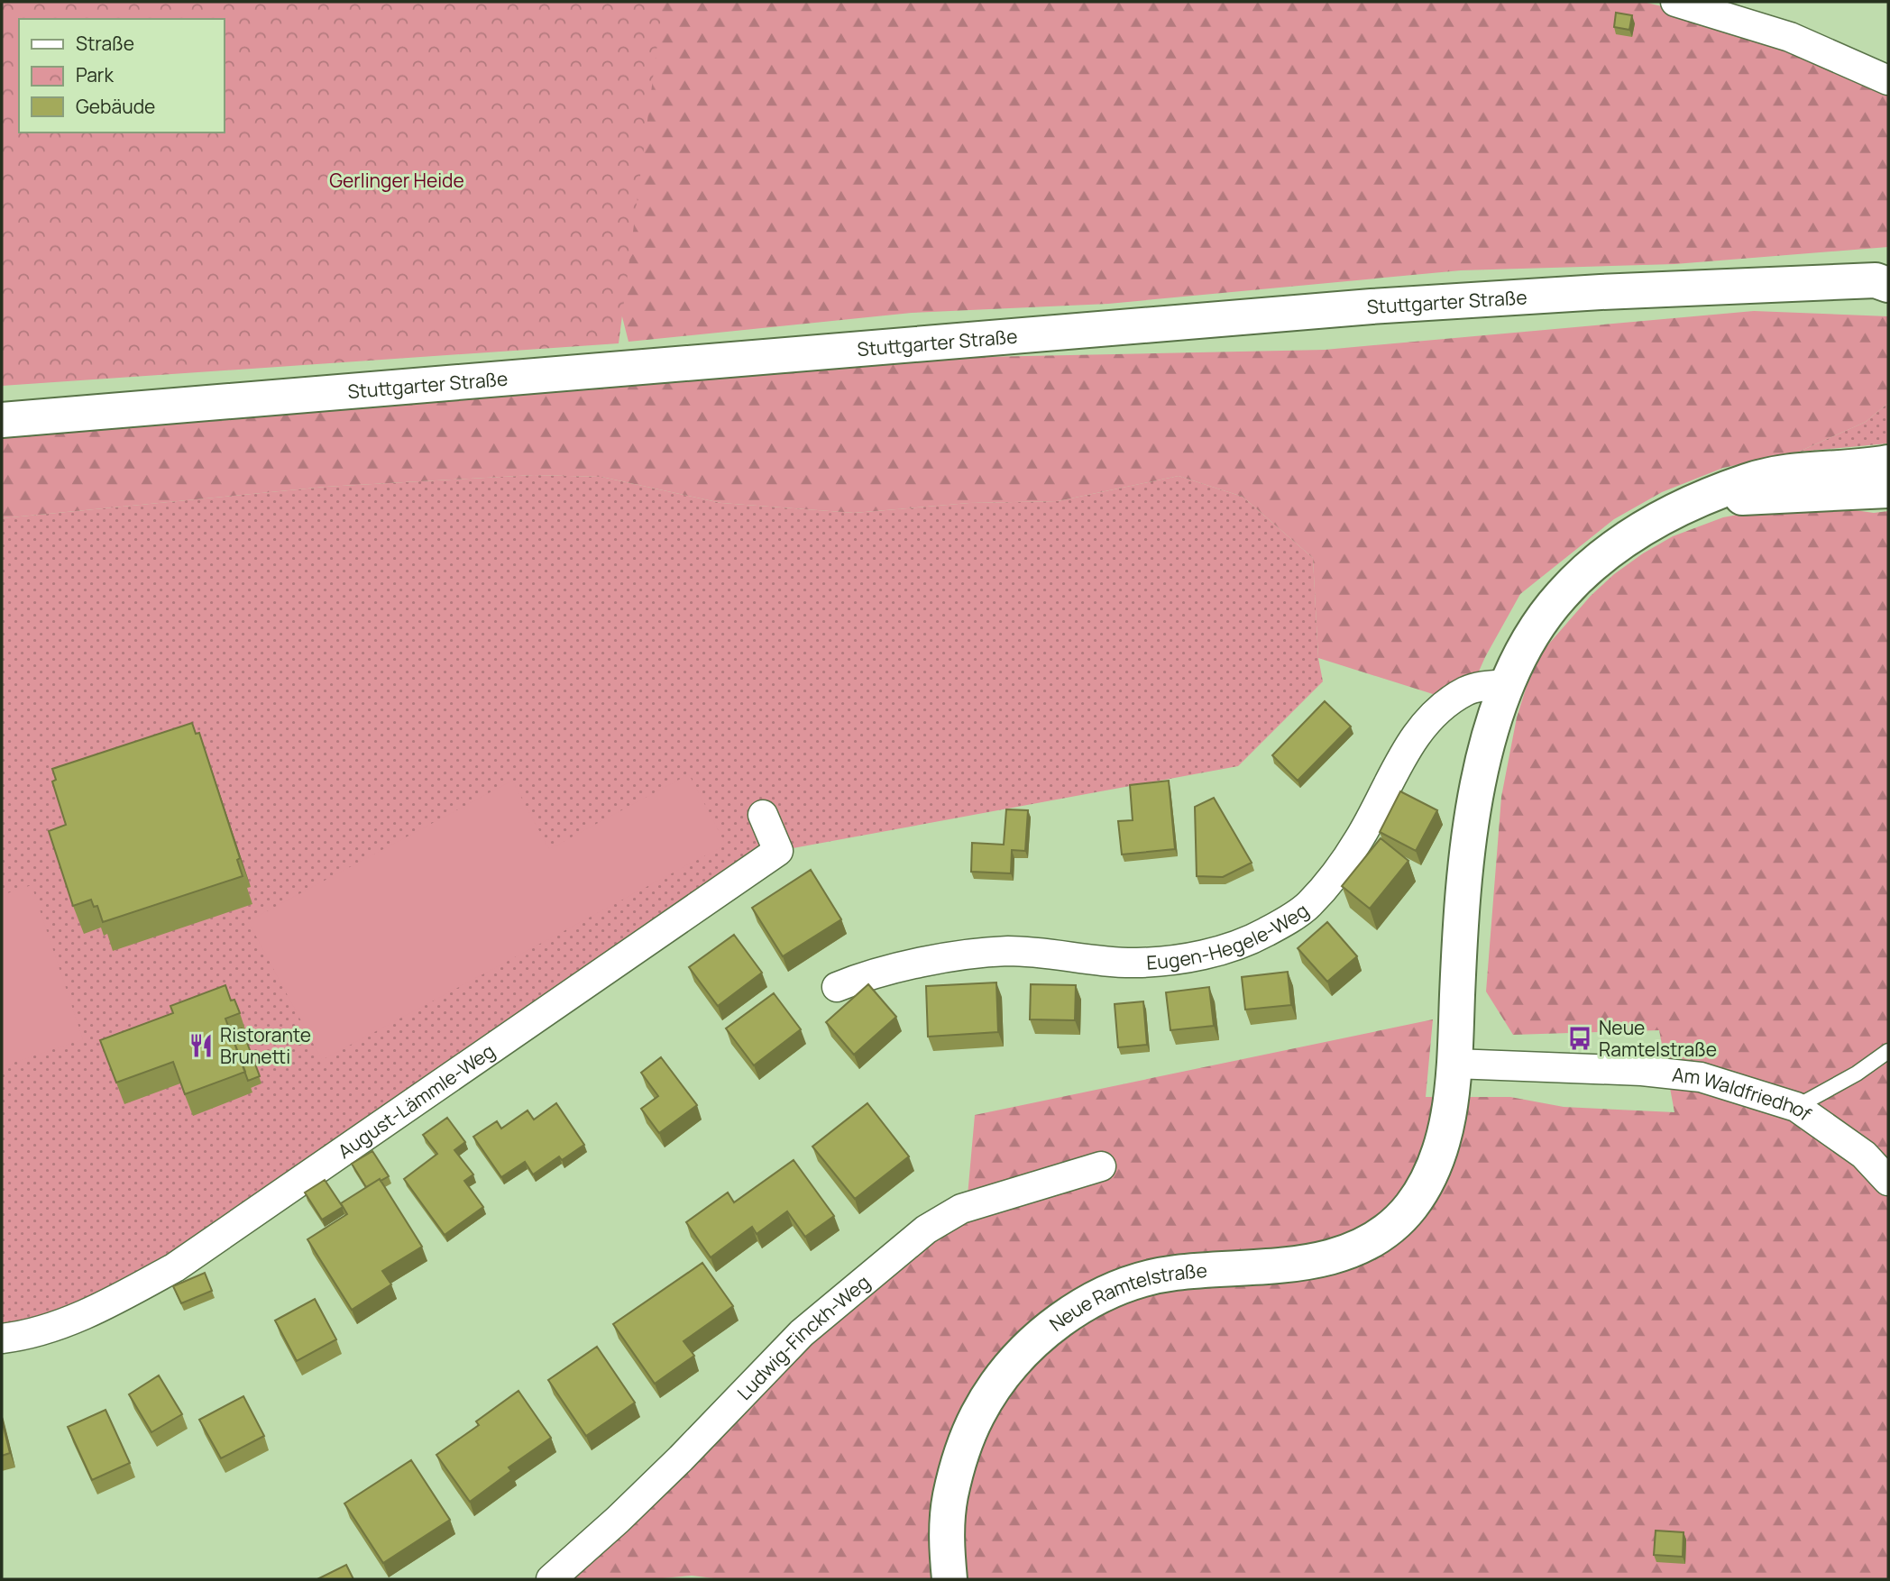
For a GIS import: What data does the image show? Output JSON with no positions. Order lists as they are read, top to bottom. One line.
{"streets":{"main road":["Stuttgarter Straße","Neue Ramtelstraße"],"street":["Eugen-Hegele-Weg","Am Waldfriedhof","August-Lämmle-Weg","Ludwig-Finckh-Weg"]},"crossings":[["Eugen-Hegele-Weg","Neue Ramtelstraße"],["Am Waldfriedhof","Neue Ramtelstraße"]],"parks":["Gerlinger Heide"],"places":{"bus stop":["Neue Ramtelstraße"],"restaurant":["Ristorante Brunetti"]},"legend":["Straße","Park","Gebäude"]}
